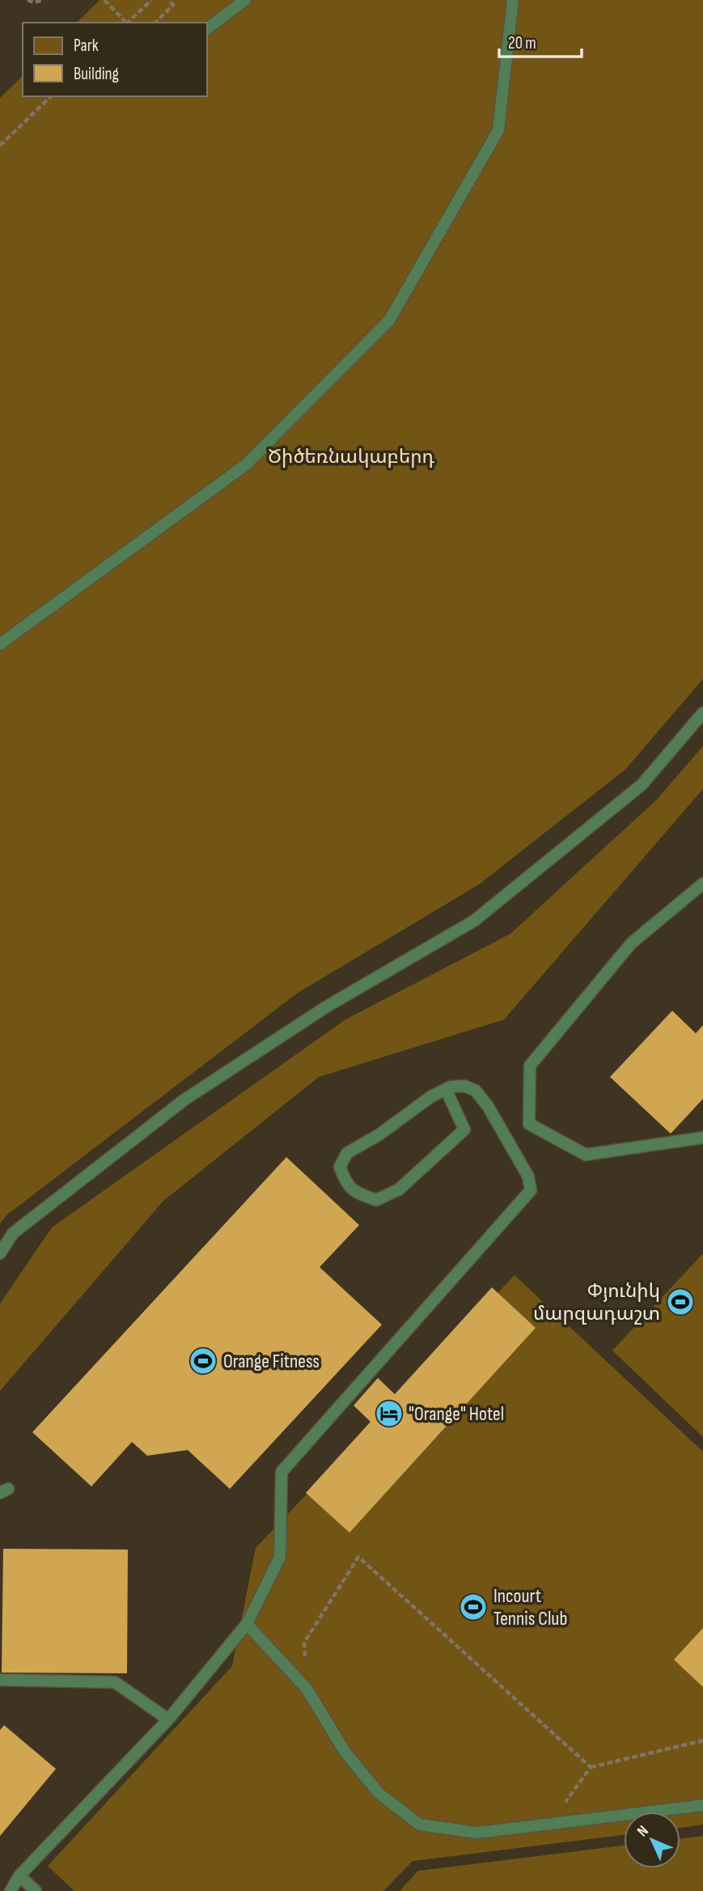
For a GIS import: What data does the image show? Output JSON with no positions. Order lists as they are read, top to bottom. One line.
{"parks":["Ծիծեռնակաբերդ"],"places":{"sports":["Փյունիկ մարզադաշտ","Orange Fitness","Incourt Tennis Club"],"hotel":["\"Orange\" Hotel"]},"legend":["Park","Building"],"scale_bar":"20 m","north":"top left"}
